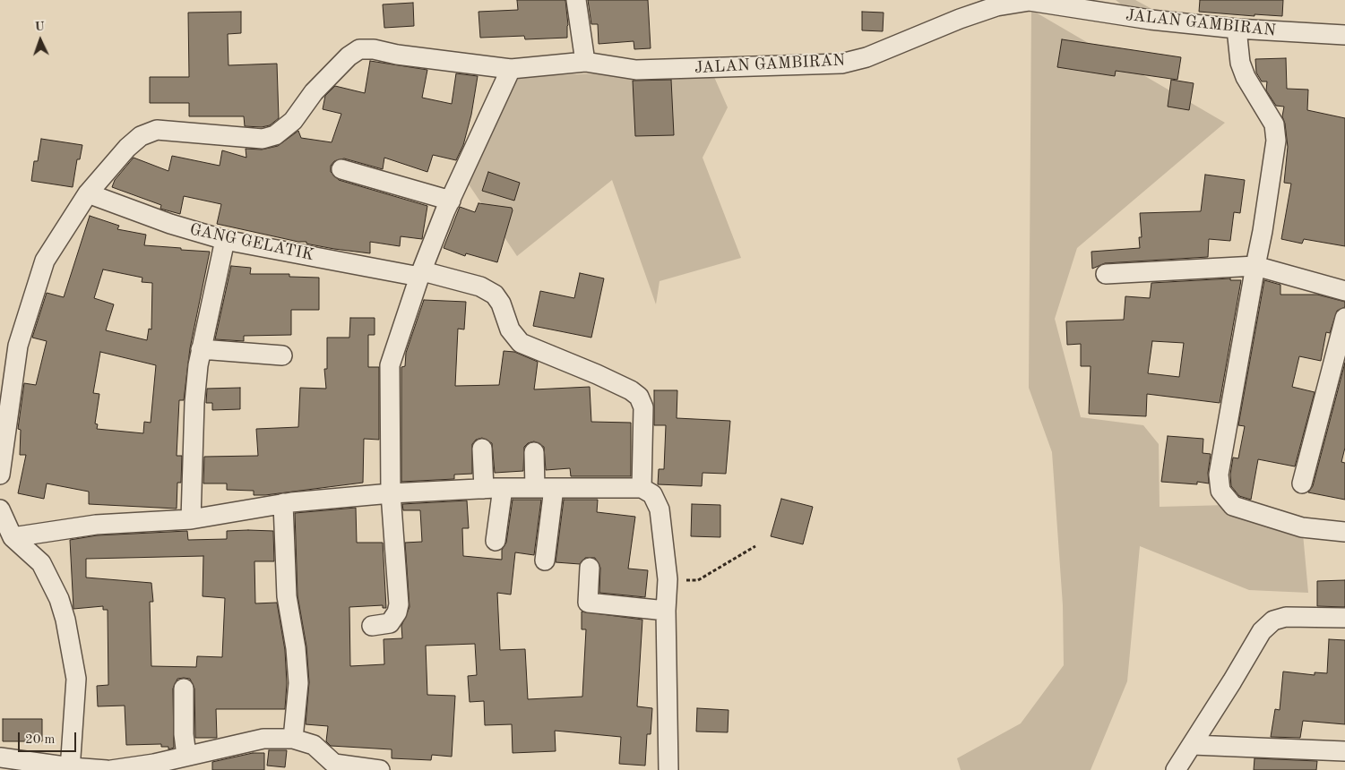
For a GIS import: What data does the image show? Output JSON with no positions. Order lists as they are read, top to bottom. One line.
{"streets":{"street":["JALAN GAMBIRAN","GANG GELATIK"]},"crossings":[["JALAN GAMBIRAN","GANG GELATIK"]],"scale_bar":"20 m","north":"top"}
